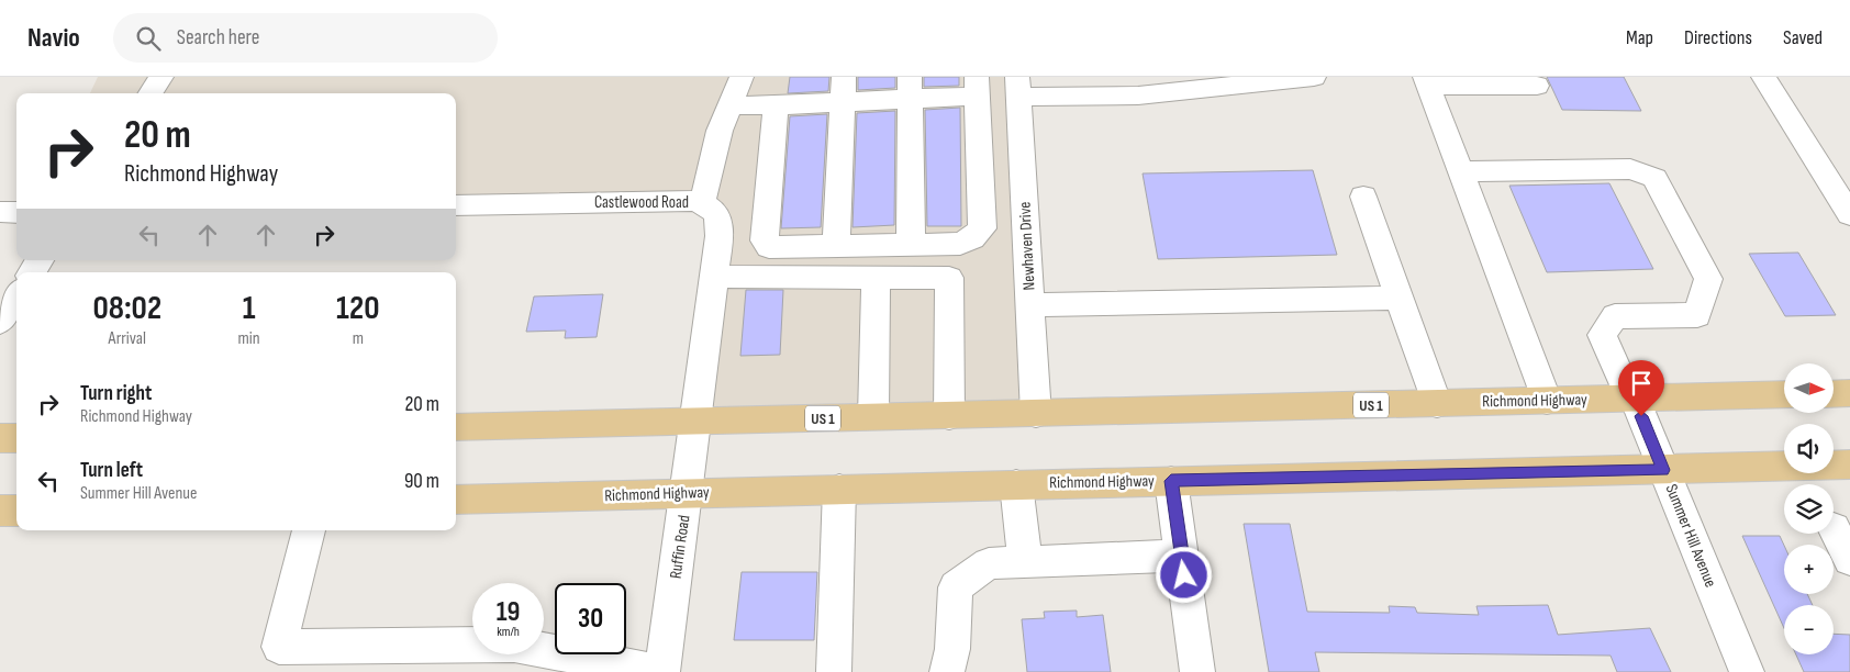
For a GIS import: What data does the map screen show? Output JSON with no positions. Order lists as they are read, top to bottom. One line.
{"streets":{"main road":["Richmond Highway","US 1"],"street":["Castlewood Road","Newhaven Drive","Summer Hill Avenue","Ruffin Road"]},"crossings":[["Castlewood Road","Richmond Highway"],["Castlewood Road","Ruffin Road"],["Newhaven Drive","Richmond Highway"],["Richmond Highway","Summer Hill Avenue"],["Richmond Highway","Ruffin Road"]],"north":"right","page":{"header":"Navio","search":"Search here","nav":["Map","Directions","Saved"],"turn":["20 m","Richmond Highway"],"eta":["08:02","Arrival","1","min","120","m"],"map_buttons":["+","−"],"list":[{"name":"Turn right","note":"Richmond Highway","value":"20 m"},{"name":"Turn left","note":"Summer Hill Avenue","value":"90 m"}],"speed":"19 km/h","limit":"30"}}
